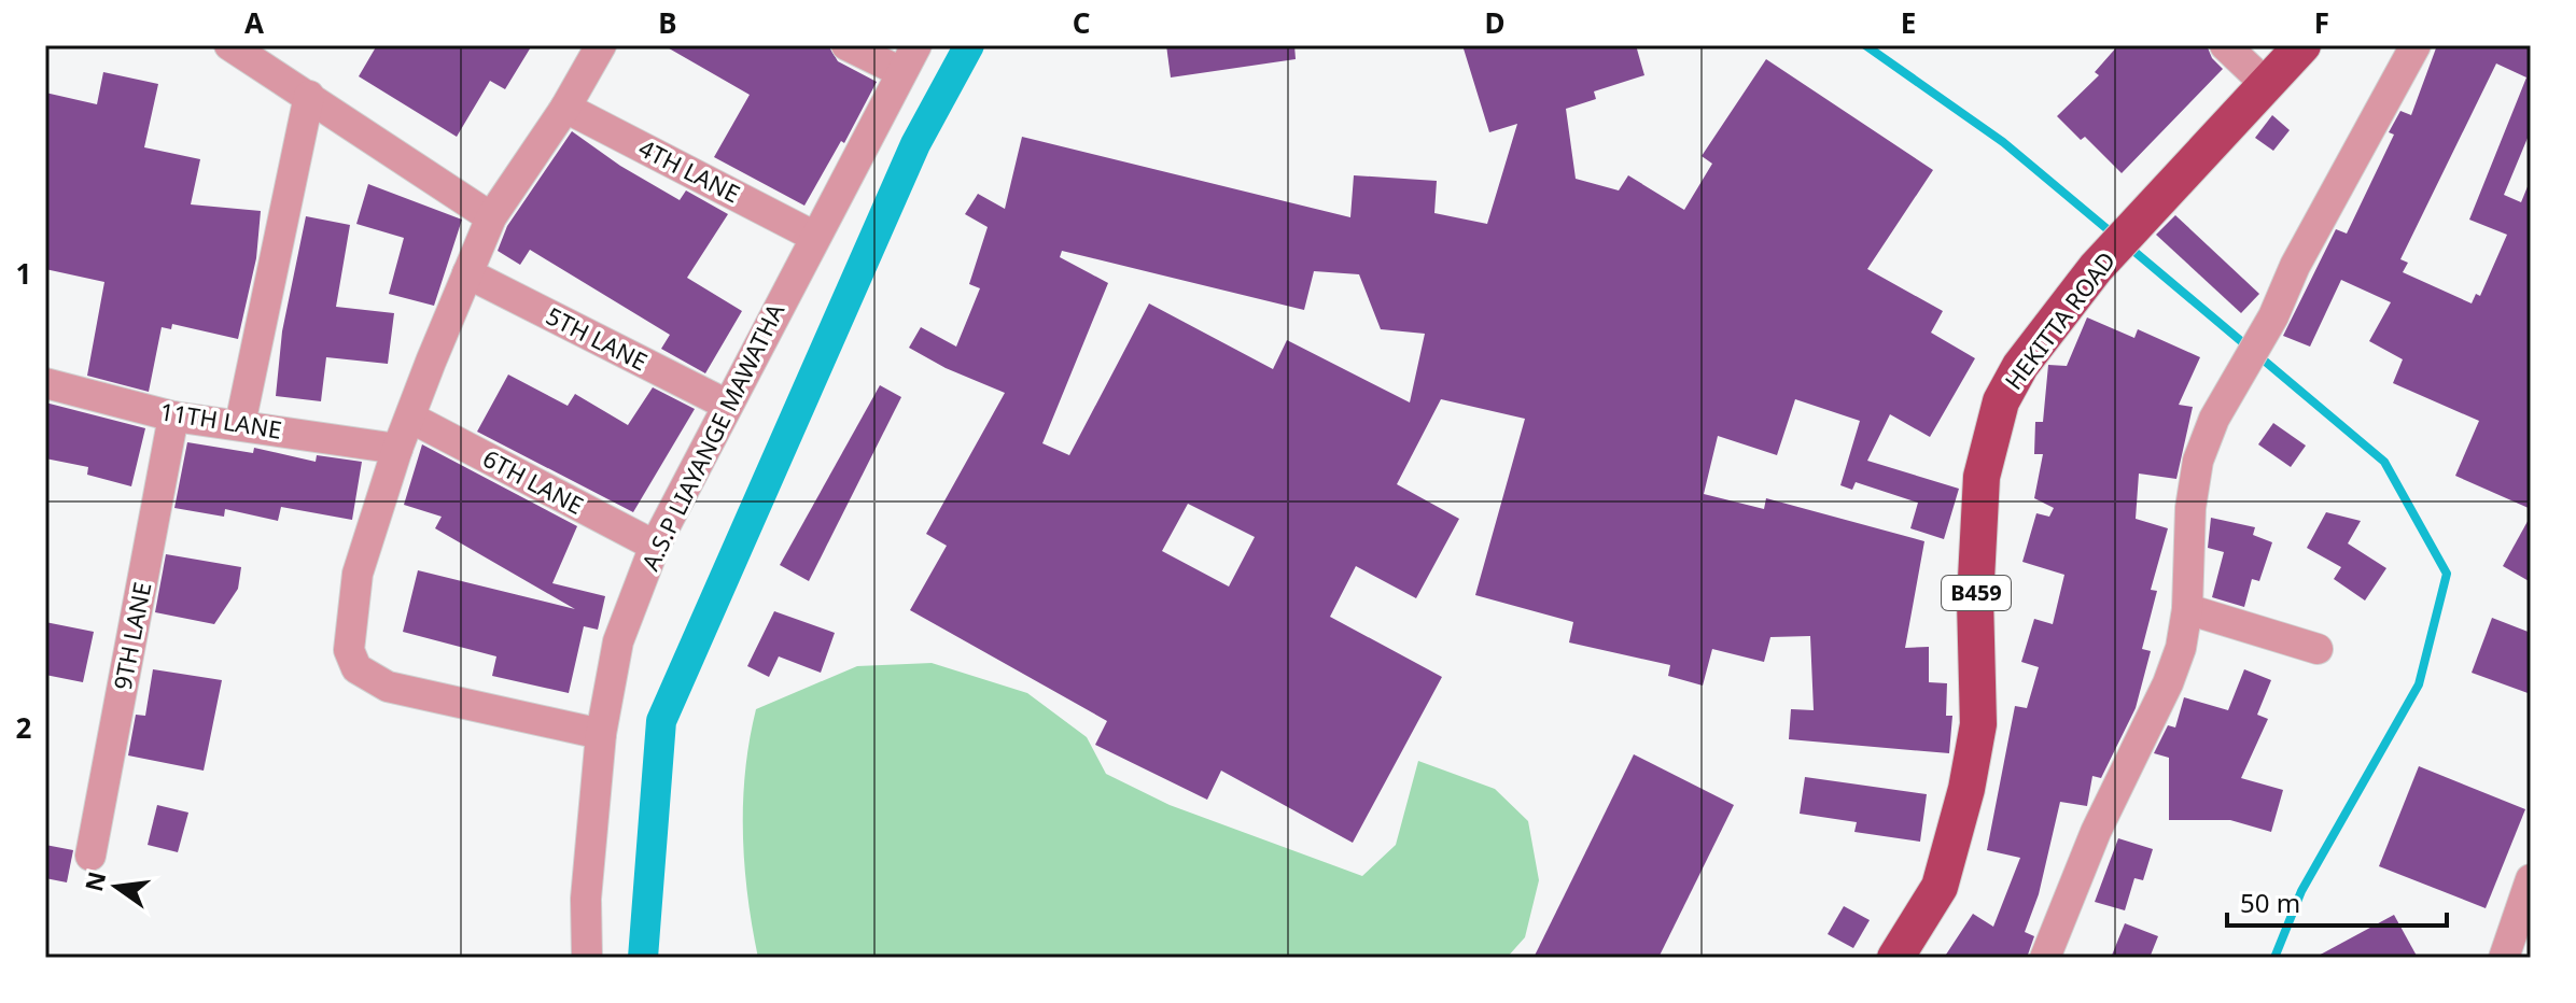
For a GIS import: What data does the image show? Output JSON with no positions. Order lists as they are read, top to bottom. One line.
{"streets":{"main road":["HEKITTA ROAD","B459"],"street":["4TH LANE","5TH LANE","11TH LANE","A.S.P LIAYANGE MAWATHA","6TH LANE","9TH LANE"]},"crossings":[["4TH LANE","A.S.P LIAYANGE MAWATHA"],["5TH LANE","A.S.P LIAYANGE MAWATHA"],["11TH LANE","9TH LANE"],["A.S.P LIAYANGE MAWATHA","6TH LANE"]],"scale_bar":"50 m","north":"left","grid":{"columns":["A","B","C","D","E","F"],"rows":["1","2"]}}
